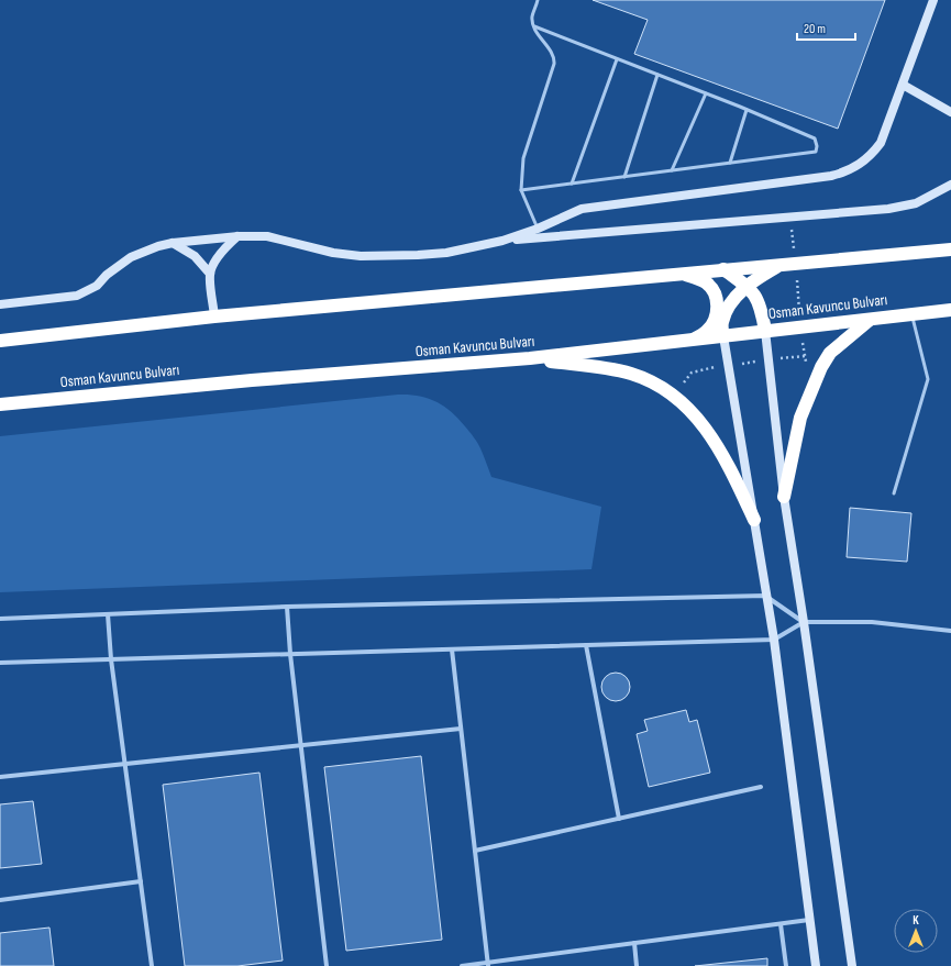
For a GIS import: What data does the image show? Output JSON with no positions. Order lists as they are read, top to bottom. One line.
{"streets":{"highway":["Osman Kavuncu Bulvarı"]},"scale_bar":"20 m","north":"top"}
